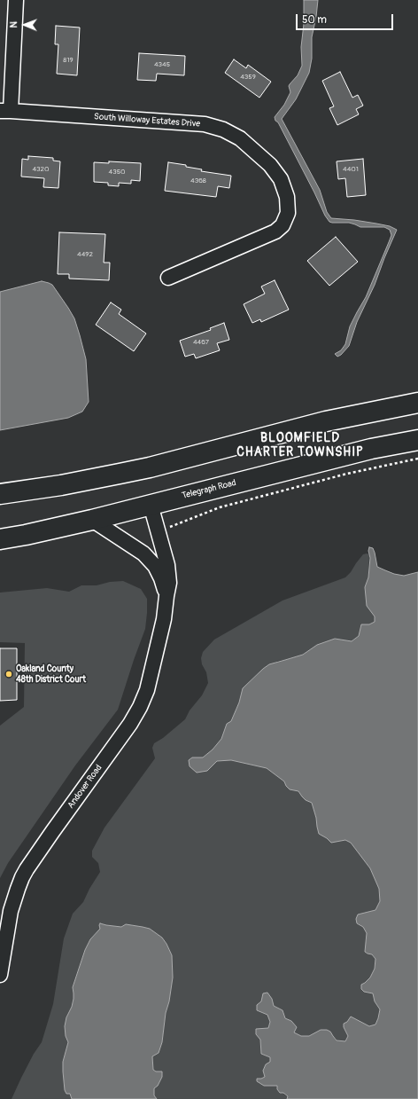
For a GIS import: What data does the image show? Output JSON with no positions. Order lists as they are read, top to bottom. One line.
{"streets":{"highway":["Telegraph Road"],"street":["South Willoway Estates Drive","Andover Road"]},"crossings":[["Telegraph Road","Andover Road"]],"districts":["BLOOMFIELD CHARTER TOWNSHIP"],"places":["Oakland County 48th District Court"],"house_numbers":["819","4345","4359","4320","4401","4350","4368","4492","4467"],"scale_bar":"50 m","north":"left"}
